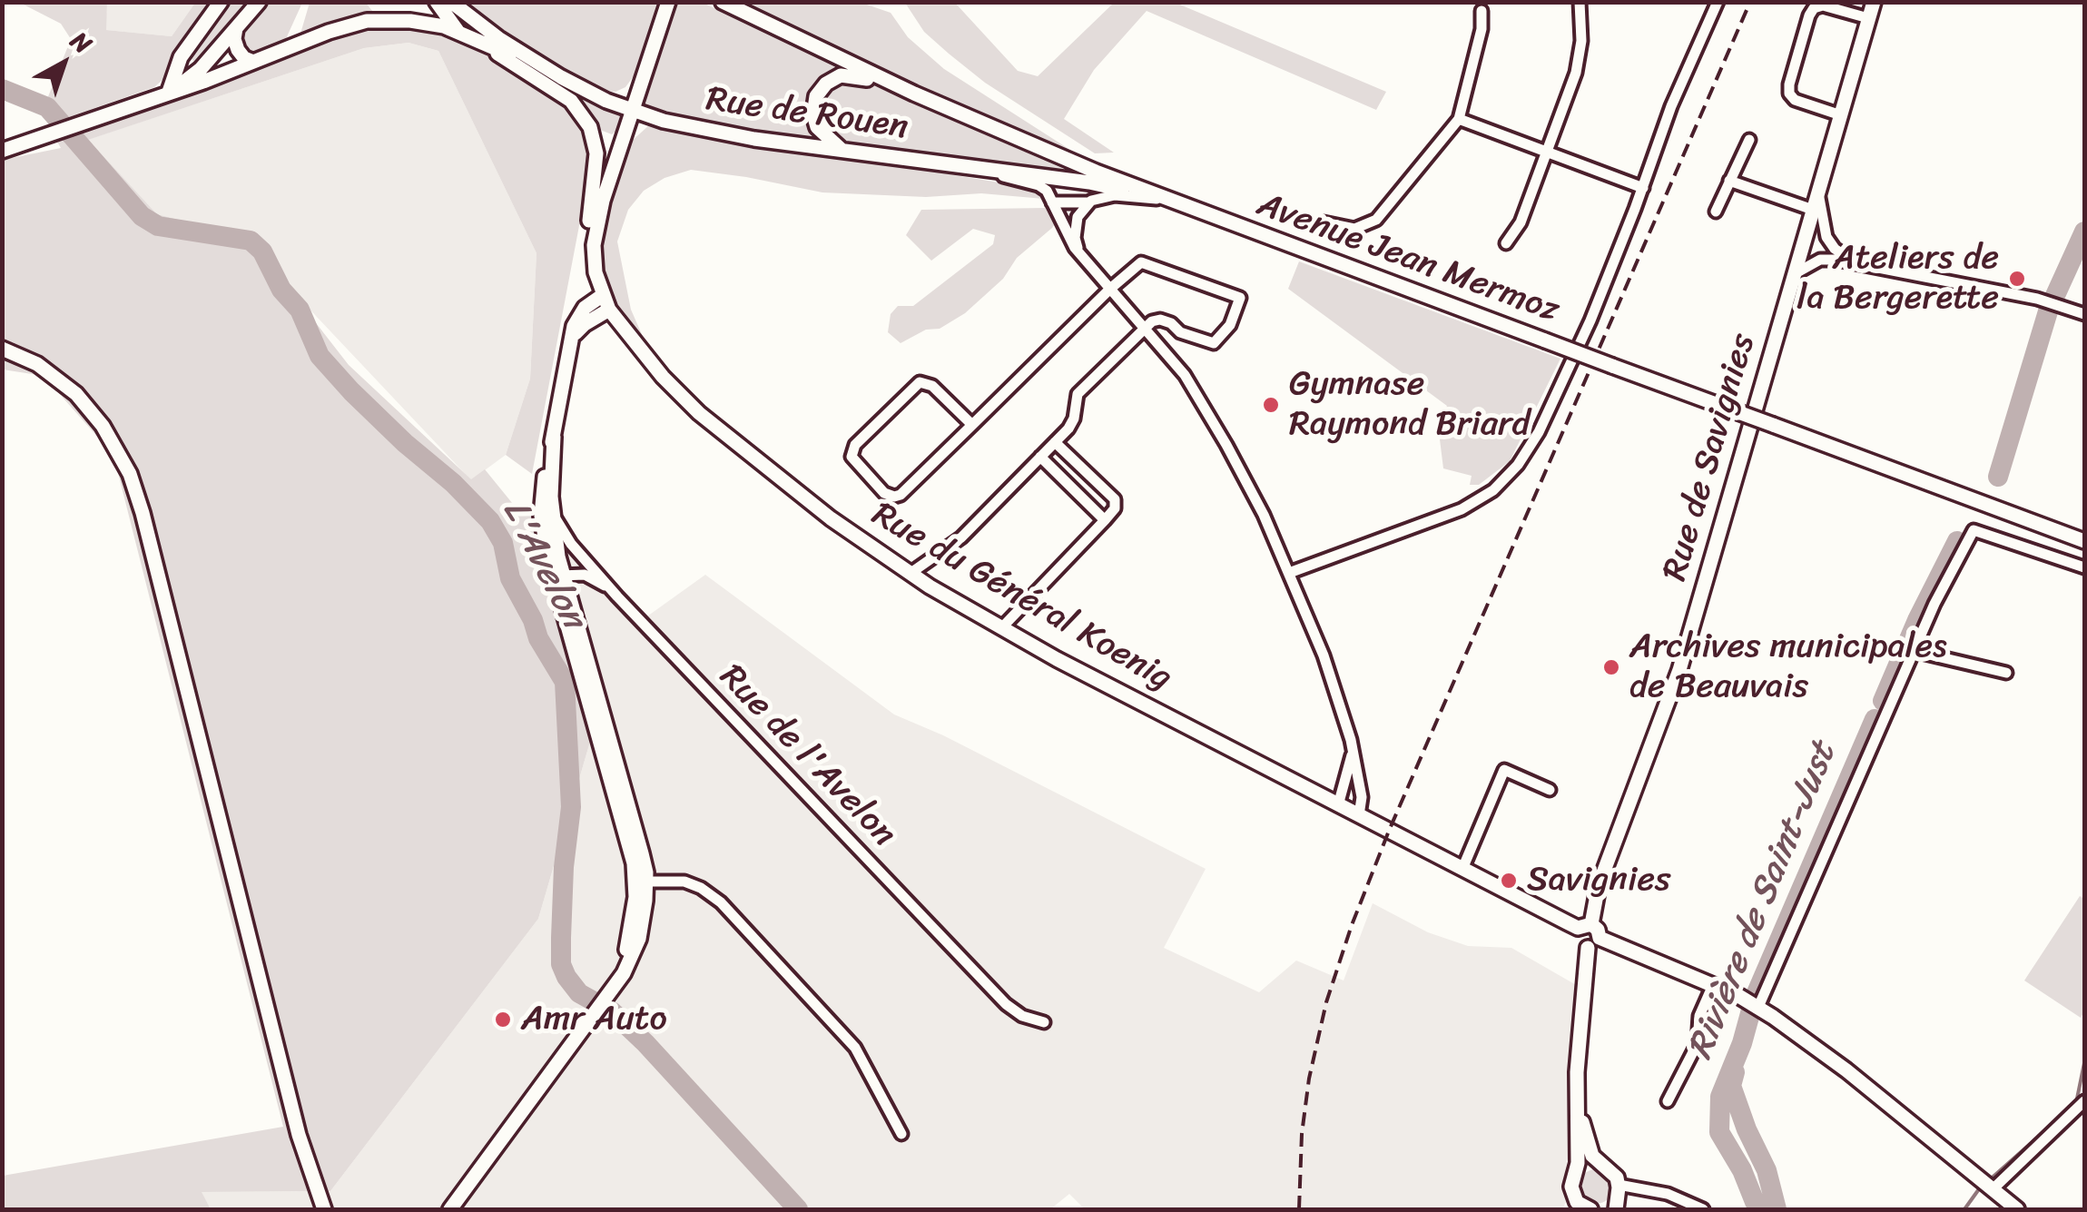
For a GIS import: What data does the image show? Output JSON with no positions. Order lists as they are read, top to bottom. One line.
{"streets":{"street":["Rue de Rouen","Avenue Jean Mermoz","Rue de Savignies","Rue du Général Koenig","Rue de l'Avelon"]},"crossings":[["Rue de Rouen","Avenue Jean Mermoz"],["Rue de Savignies","Rue du Général Koenig"]],"water":["L'Avelon","Rivière de Saint-Just"],"places":["Ateliers de la Bergerette","Gymnase Raymond Briard","Archives municipales de Beauvais","Savignies","Amr Auto"],"north":"top right"}
